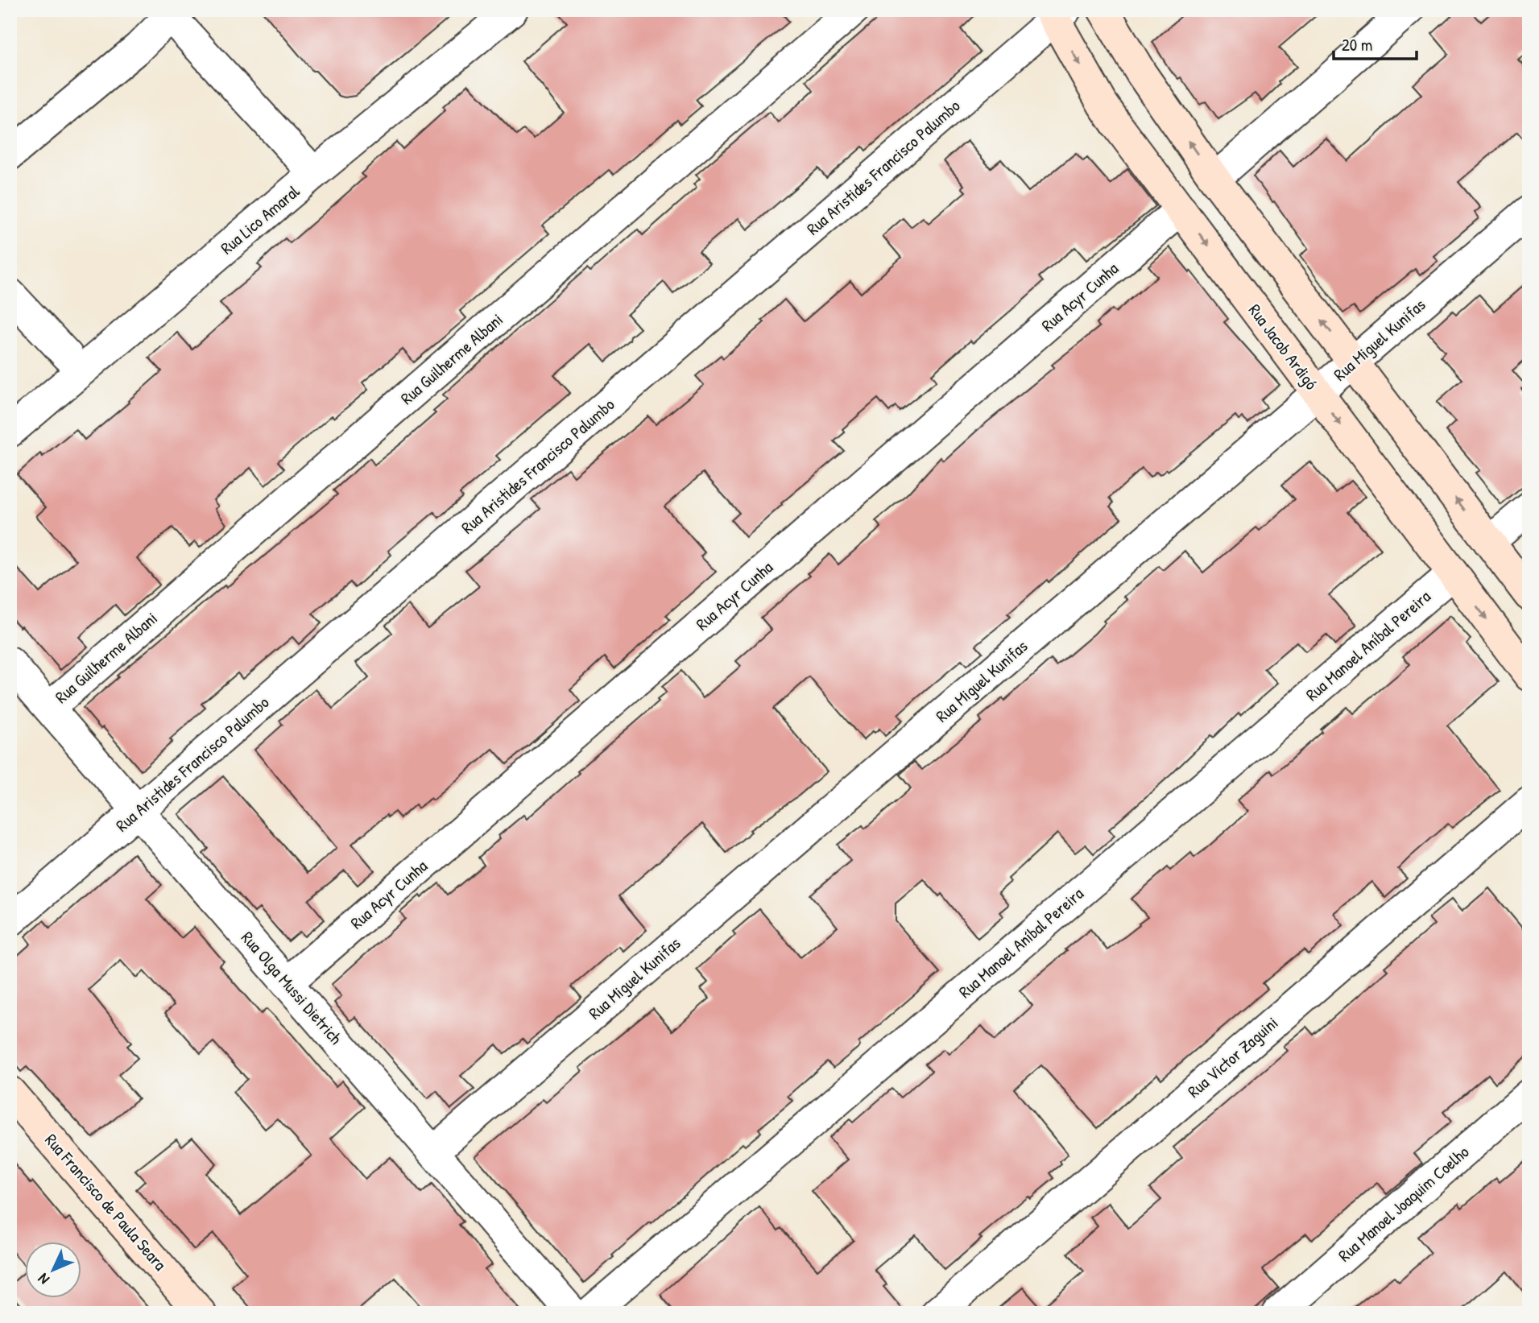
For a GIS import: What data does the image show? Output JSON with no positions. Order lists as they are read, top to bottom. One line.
{"streets":{"main road":["Rua Jacob Ardigó","Rua Francisco de Paula Seara"],"street":["Rua Aristides Francisco Palumbo","Rua Lico Amaral","Rua Acyr Cunha","Rua Miguel Kunifas","Rua Guilherme Albani","Rua Manoel Aníbal Pereira","Rua Olga Mussi Dietrich","Rua Victor Zaguini","Rua Manoel Joaquim Coelho"]},"crossings":[["Rua Aristides Francisco Palumbo","Rua Jacob Ardigó"],["Rua Aristides Francisco Palumbo","Rua Olga Mussi Dietrich"],["Rua Acyr Cunha","Rua Jacob Ardigó"],["Rua Acyr Cunha","Rua Olga Mussi Dietrich"],["Rua Miguel Kunifas","Rua Jacob Ardigó"],["Rua Miguel Kunifas","Rua Olga Mussi Dietrich"],["Rua Jacob Ardigó","Rua Manoel Aníbal Pereira"],["Rua Guilherme Albani","Rua Olga Mussi Dietrich"]],"scale_bar":"20 m","north":"bottom left"}
